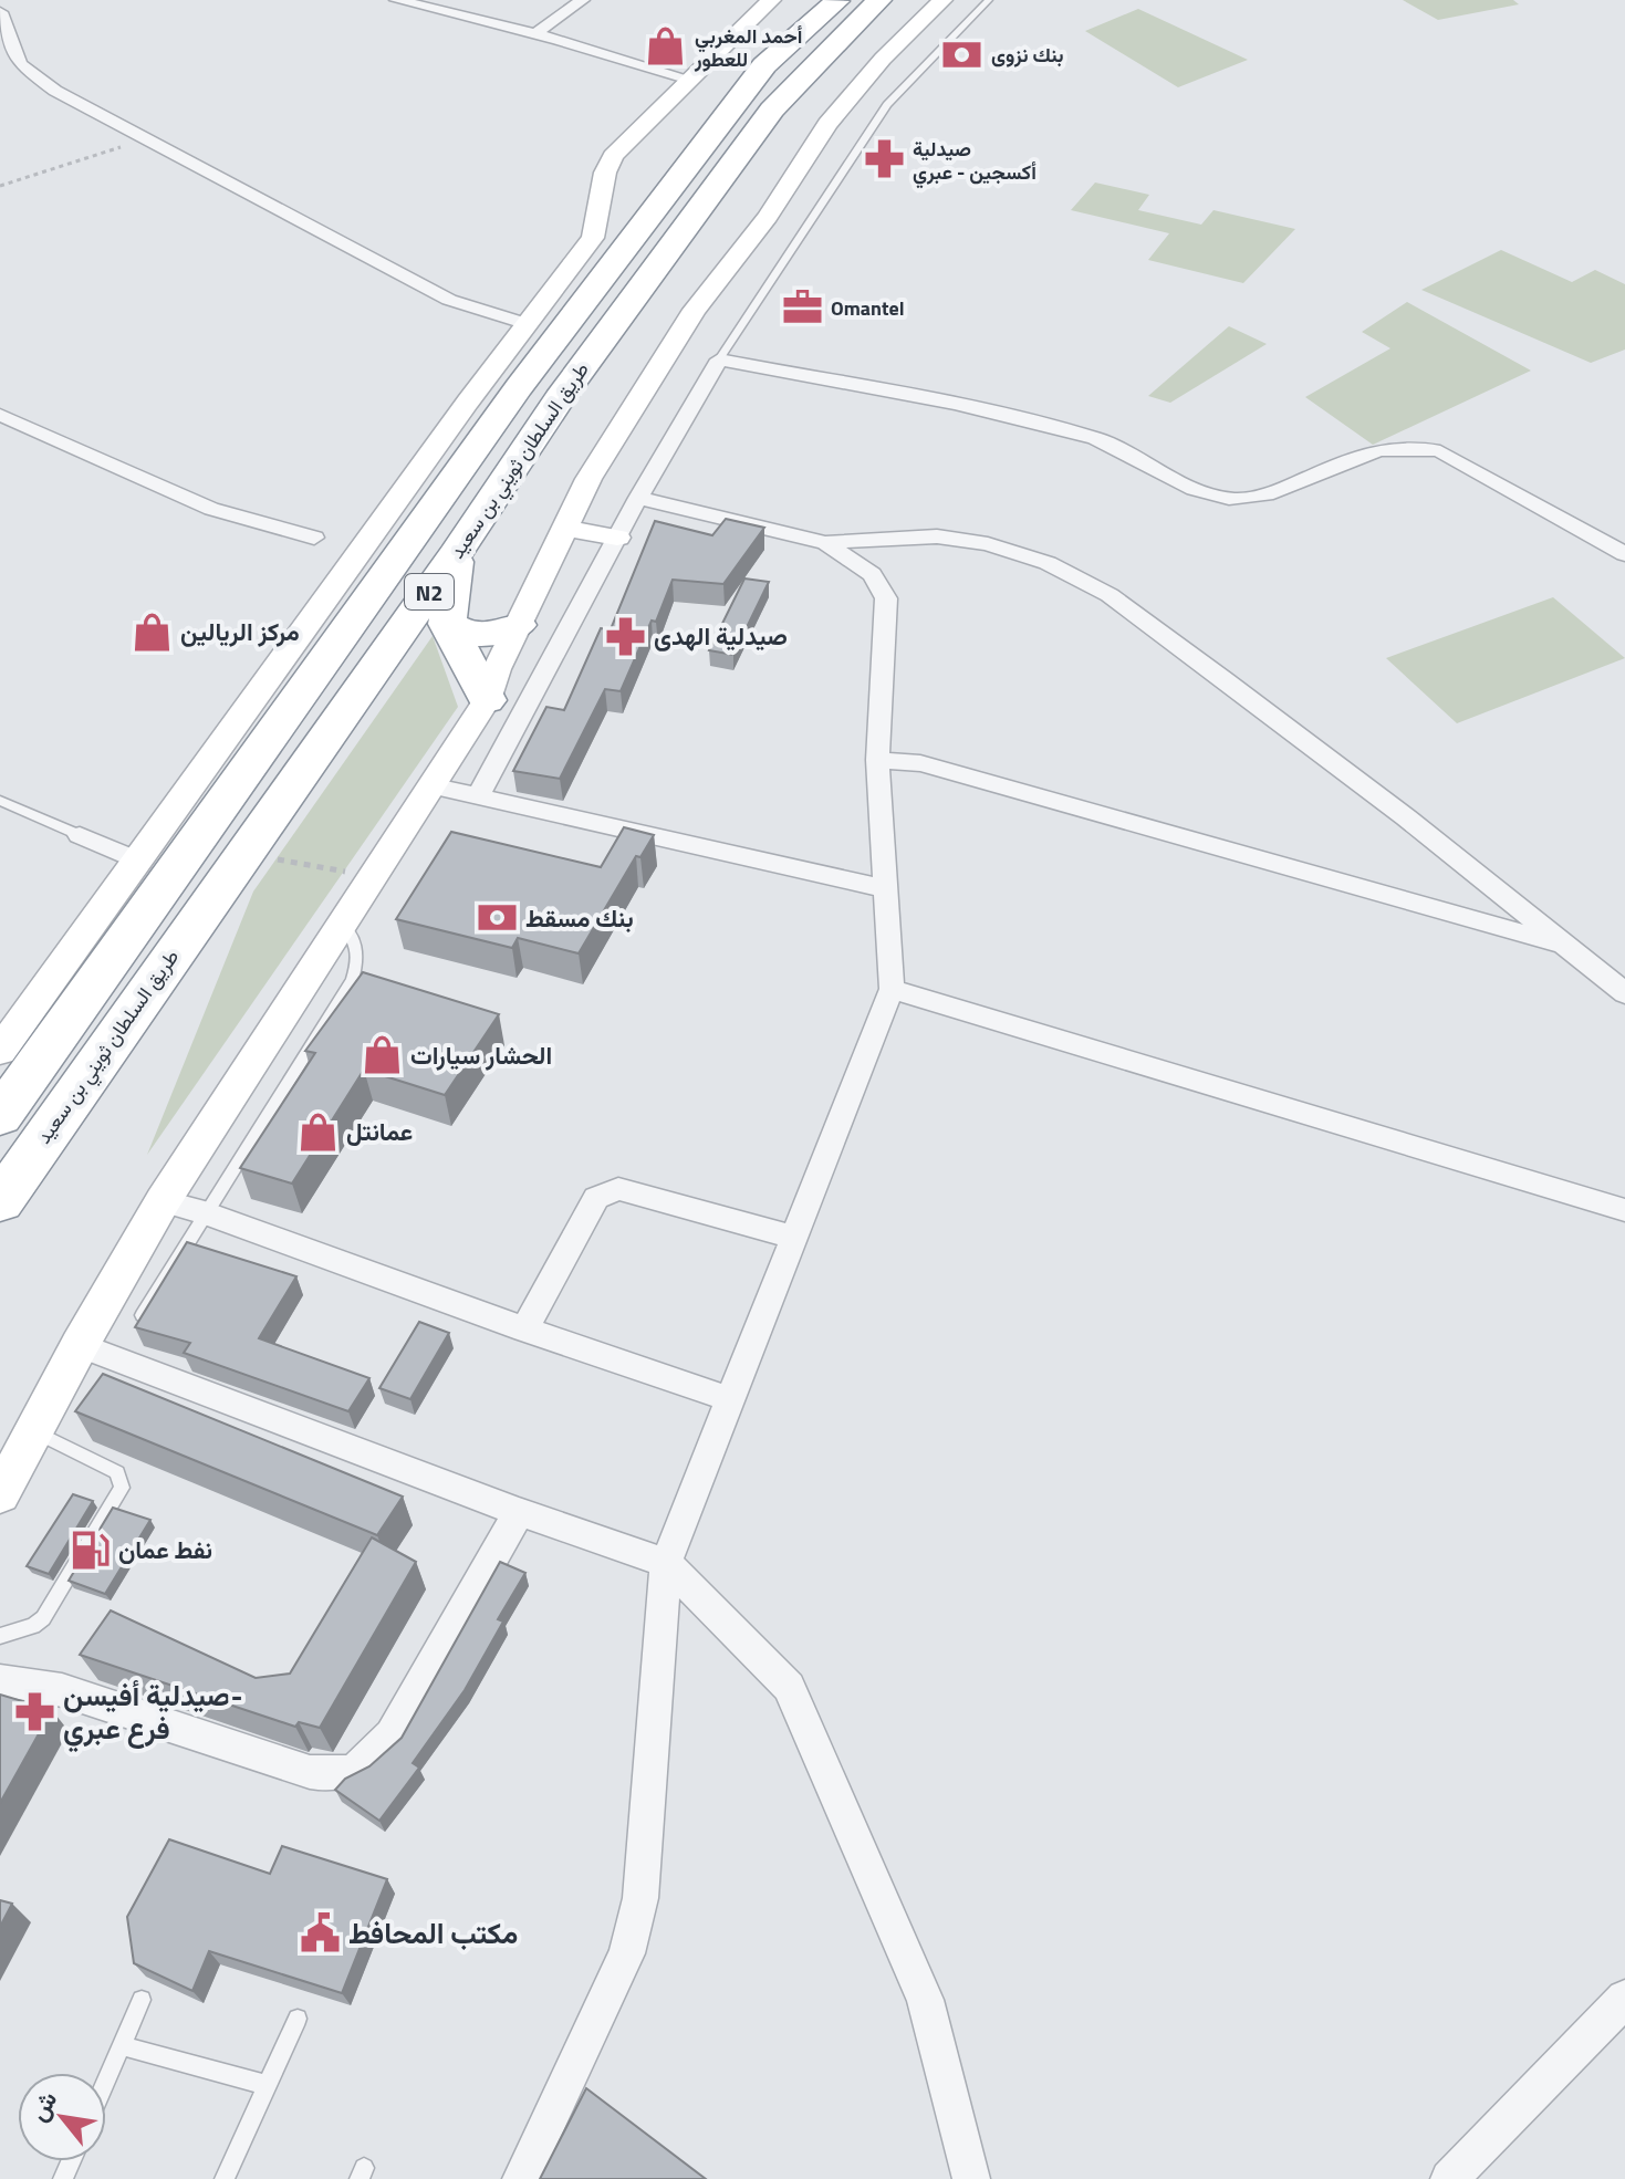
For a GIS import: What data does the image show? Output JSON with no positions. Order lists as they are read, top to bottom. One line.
{"streets":{"highway":["طريق السلطان ثويني بن سعيد","N2"]},"places":{"shop":["أحمد المغربي للعطور","مركز الريالين","الحشار سيارات","عمانتل"],"bank":["بنك نزوى","بنك مسقط"],"pharmacy":["صيدلية أكسجين - عبري","صيدلية الهدى","صيدلية أفيسن- فرع عبري"],"office":["Omantel"],"fuel station":["نفط عمان"],"public building":["مكتب المحافط"]},"north":"top left"}
